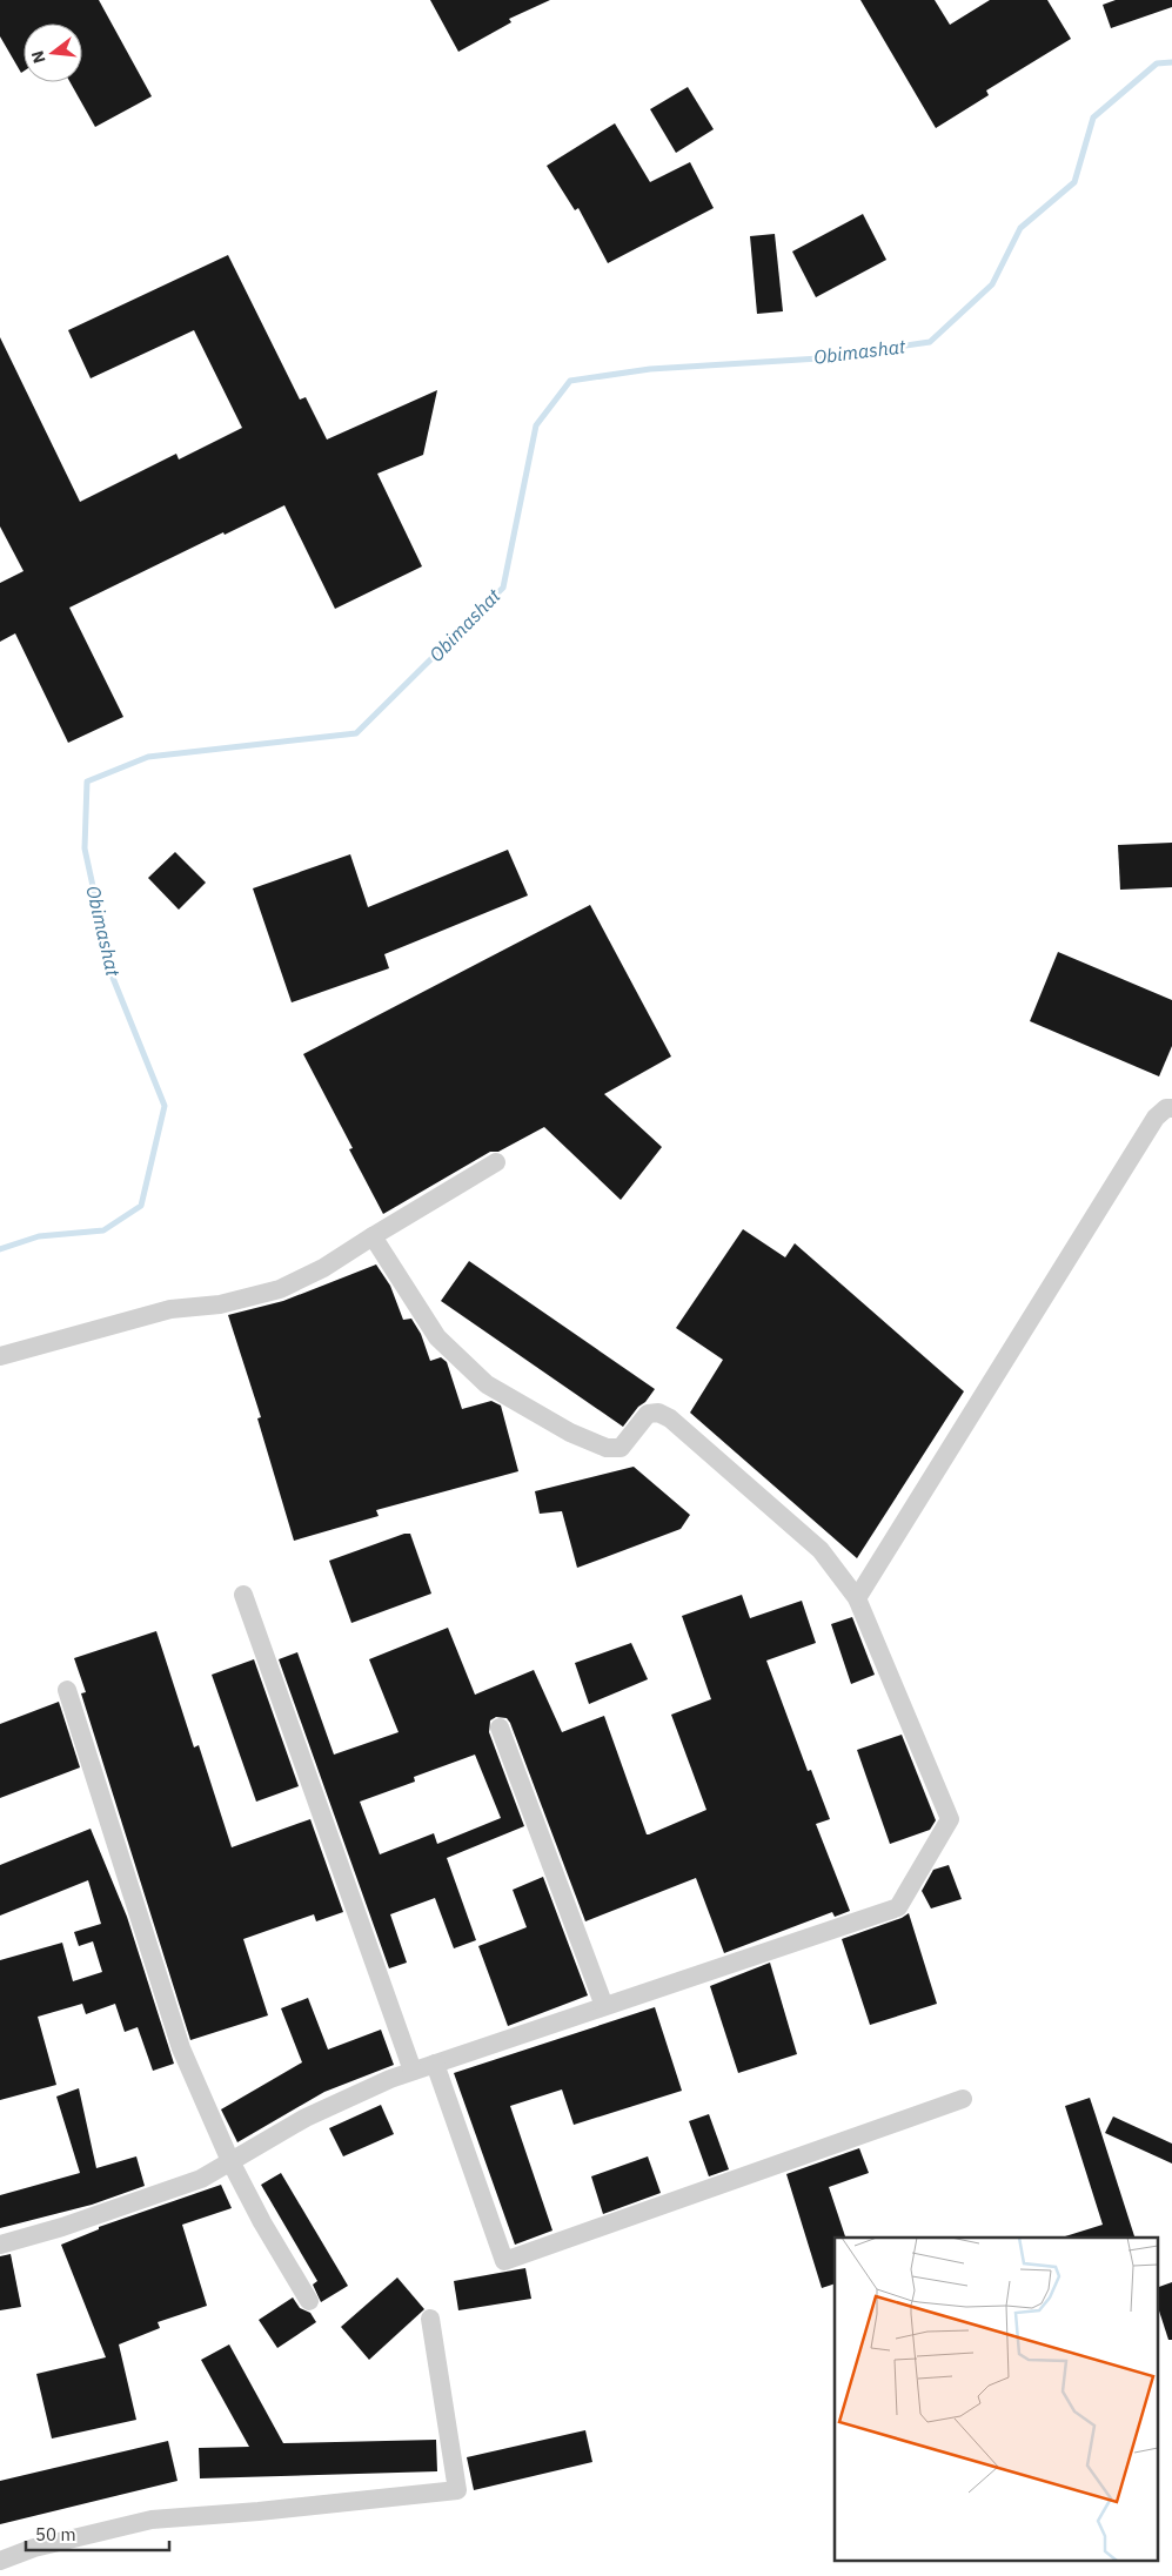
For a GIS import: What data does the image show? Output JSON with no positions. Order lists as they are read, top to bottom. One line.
{"water":["Obimashat"],"scale_bar":"50 m","north":"left"}
